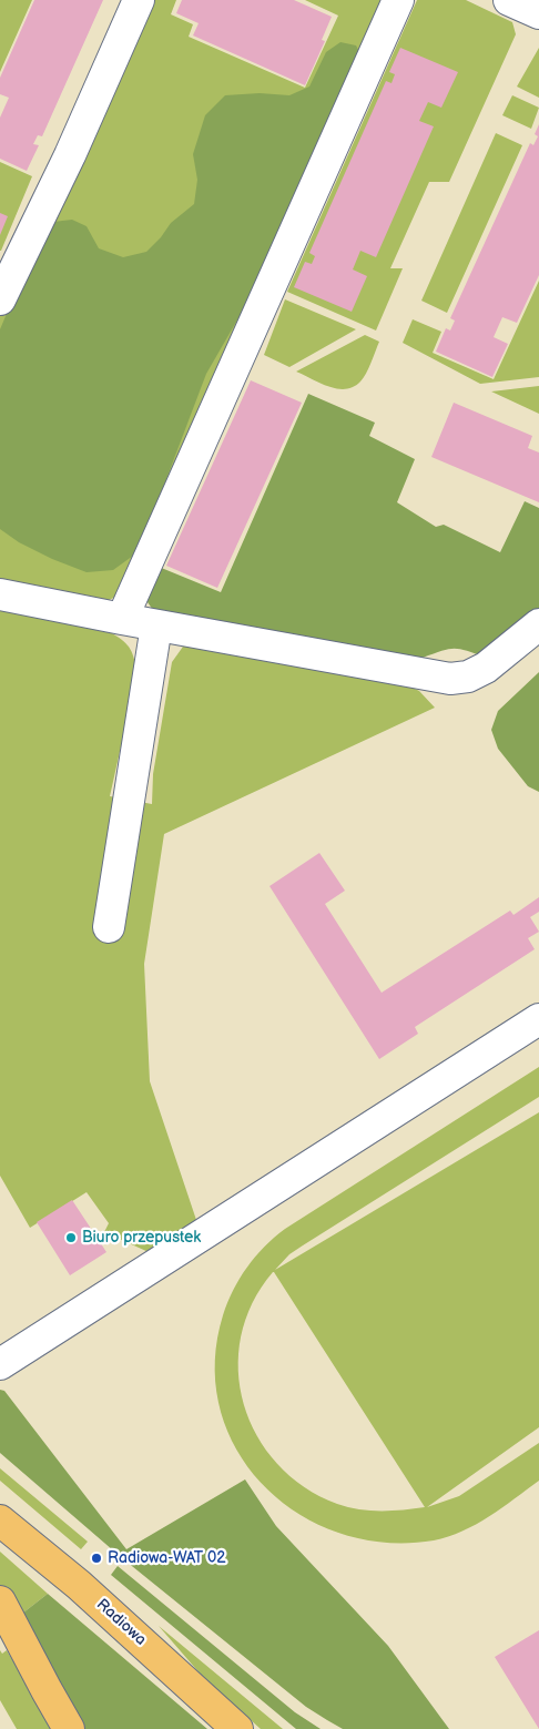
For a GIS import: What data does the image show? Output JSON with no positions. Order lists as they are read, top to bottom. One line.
{"streets":{"main road":["Radiowa"]},"places":["Biuro przepustek","Radiowa-WAT 02"]}
